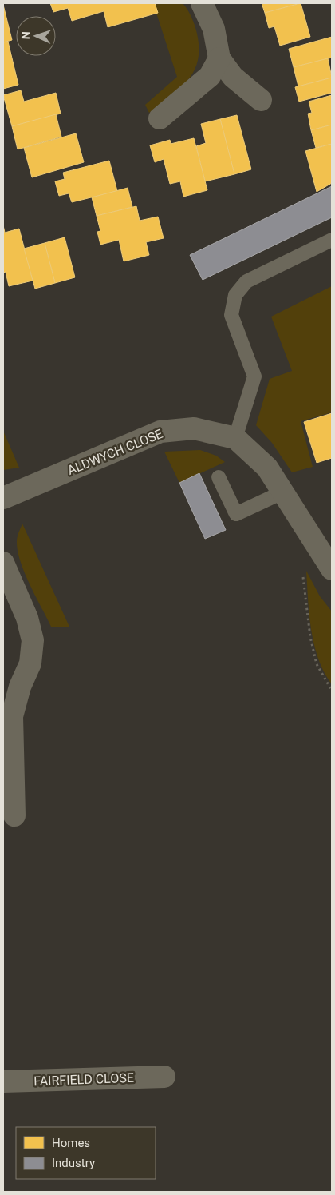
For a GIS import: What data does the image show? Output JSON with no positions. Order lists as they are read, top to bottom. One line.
{"streets":{"street":["ALDWYCH CLOSE","FAIRFIELD CLOSE"]},"legend":["Homes","Industry"],"north":"left"}
